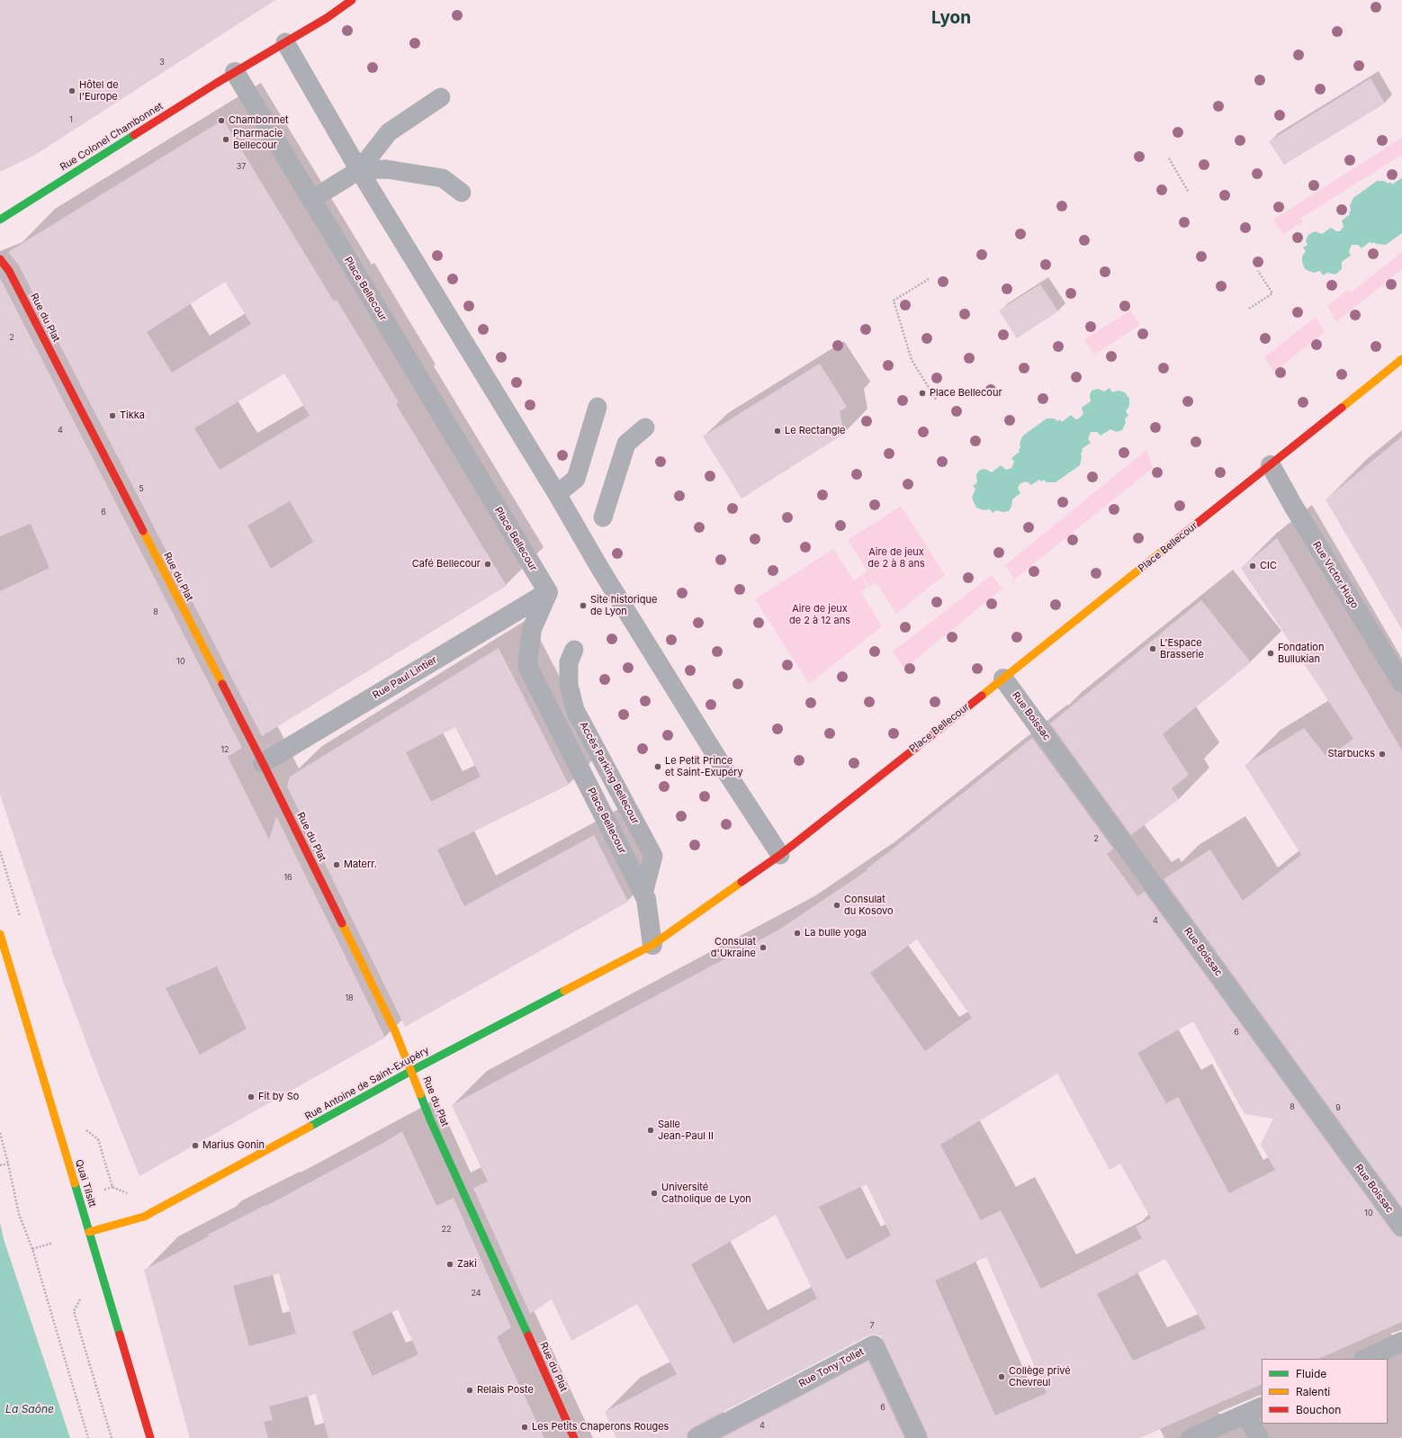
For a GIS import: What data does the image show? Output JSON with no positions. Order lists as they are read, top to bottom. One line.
{"streets":{"main road":["Rue Colonel Chambonnet","Place Bellecour","Rue du Plat","Rue Antoine de Saint-Exupéry","Quai Tilsitt"],"street":["Rue Victor Hugo","Rue Paul Lintier","Rue Boissac","Rue Tony Tollet"],"lane":["Accès Parking Bellecour"]},"crossings":[["Rue Colonel Chambonnet","Place Bellecour"],["Place Bellecour","Rue Victor Hugo"],["Place Bellecour","Rue Paul Lintier"],["Place Bellecour","Rue Boissac"],["Place Bellecour","Accès Parking Bellecour"],["Place Bellecour","Rue Antoine de Saint-Exupéry"],["Rue du Plat","Rue Paul Lintier"],["Rue du Plat","Rue Antoine de Saint-Exupéry"],["Rue Antoine de Saint-Exupéry","Quai Tilsitt"]],"districts":["Lyon"],"water":["La Saône"],"parks":["Aire de jeux de 2 à 8 ans","Aire de jeux de 2 à 12 ans"],"places":["Hôtel de l'Europe","Chambonnet","Pharmacie Bellecour","Place Bellecour","Tikka","Le Rectangle","Café Bellecour","CIC","Site historique de Lyon","L'Espace Brasserie","Fondation Bullukian","Starbucks","Le Petit Prince et Saint-Exupéry","Materr.","Consulat du Kosovo","La bulle yoga","Consulat d'Ukraine","Fit by So","Salle Jean-Paul II","Marius Gonin","Université Catholique de Lyon","Zaki","Collège privé Chevreul","Relais Poste","Les Petits Chaperons Rouges"],"house_numbers":["3","1","37","2","4","5","6","8","10","12","2","16","4","18","6","8","9","10","22","24","7","6","4"],"legend":["Fluide","Ralenti","Bouchon"]}
